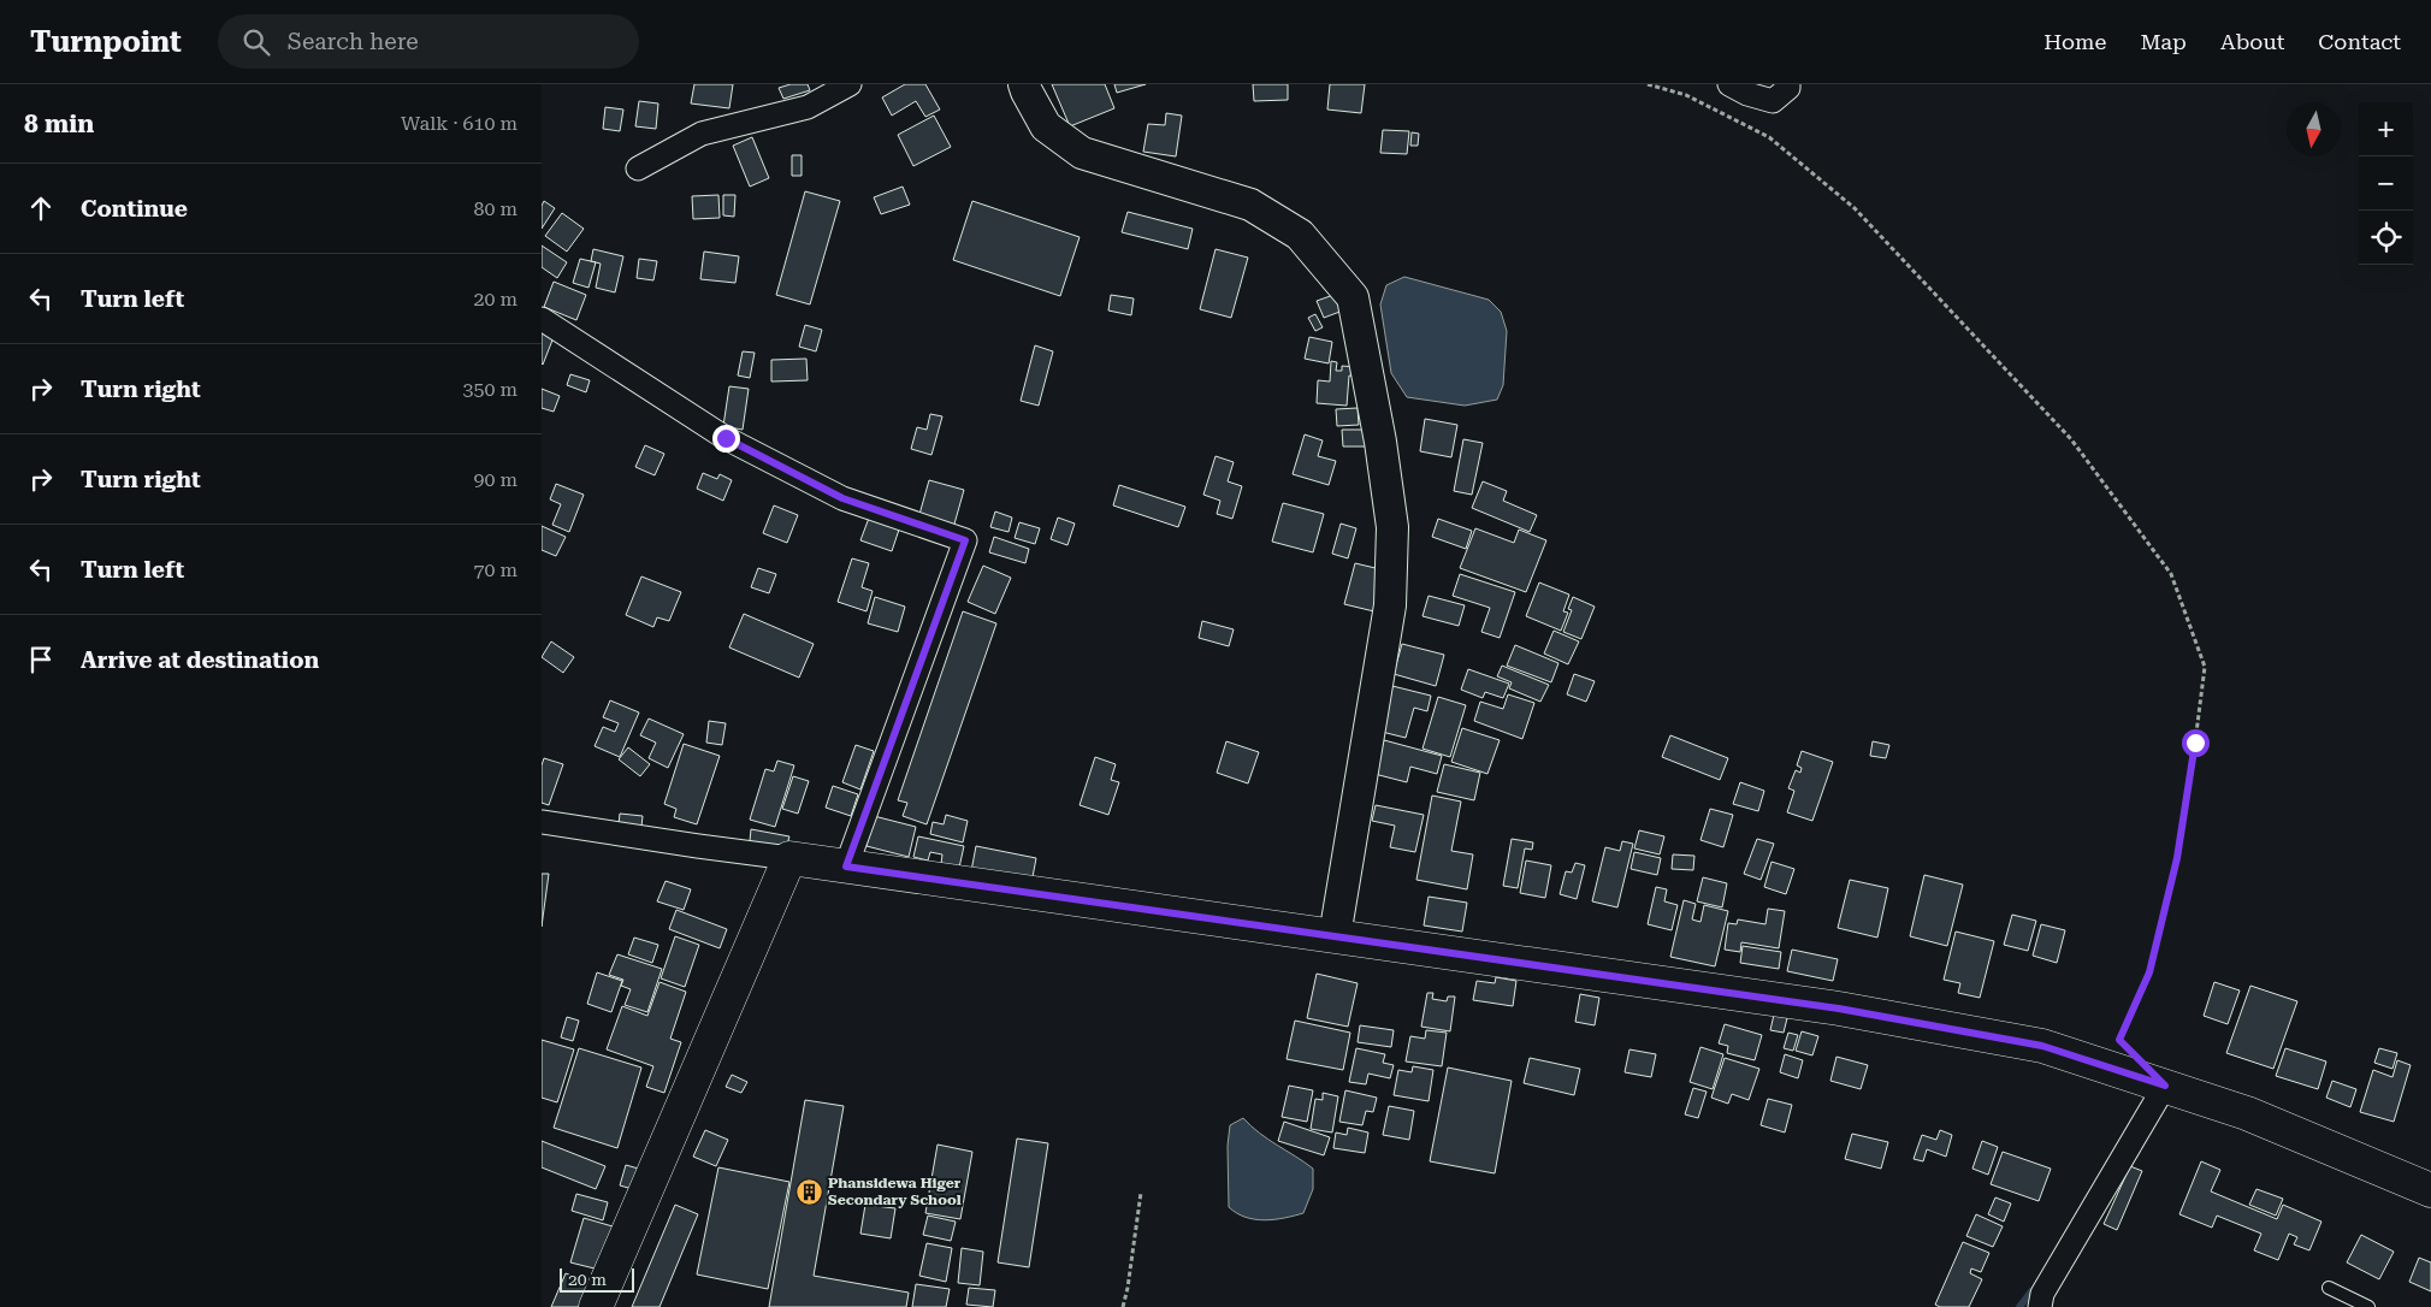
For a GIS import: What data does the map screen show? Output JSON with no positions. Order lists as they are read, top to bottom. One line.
{"places":{"building":["Phansidewa Higer Secondary School"]},"scale_bar":"20 m","north":"bottom","page":{"header":"Turnpoint","search":"Search here","nav":["Home","Map","About","Contact"],"heading":["8 min","Walk · 610 m"],"map_buttons":["+","−"],"list":[["Continue","80 m"],["Turn left","20 m"],["Turn right","350 m"],["Turn right","90 m"],["Turn left","70 m"],"Arrive at destination"],"scale":"20 m"}}
